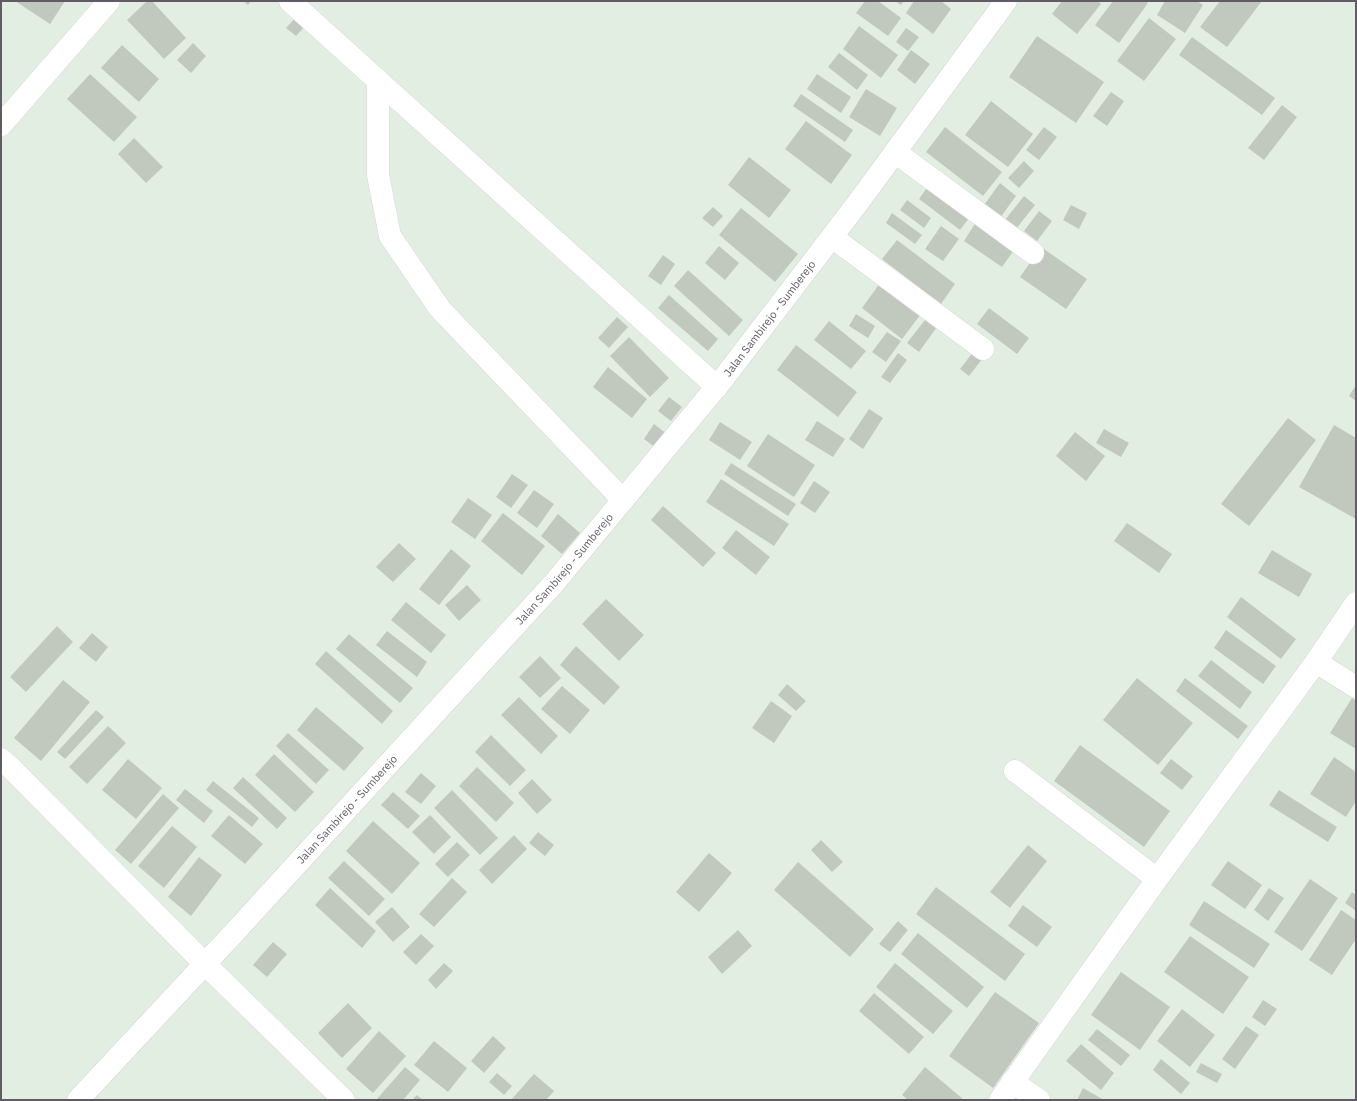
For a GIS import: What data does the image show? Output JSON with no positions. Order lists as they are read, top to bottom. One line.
{"streets":{"street":["Jalan Sambirejo - Sumberejo"]}}
